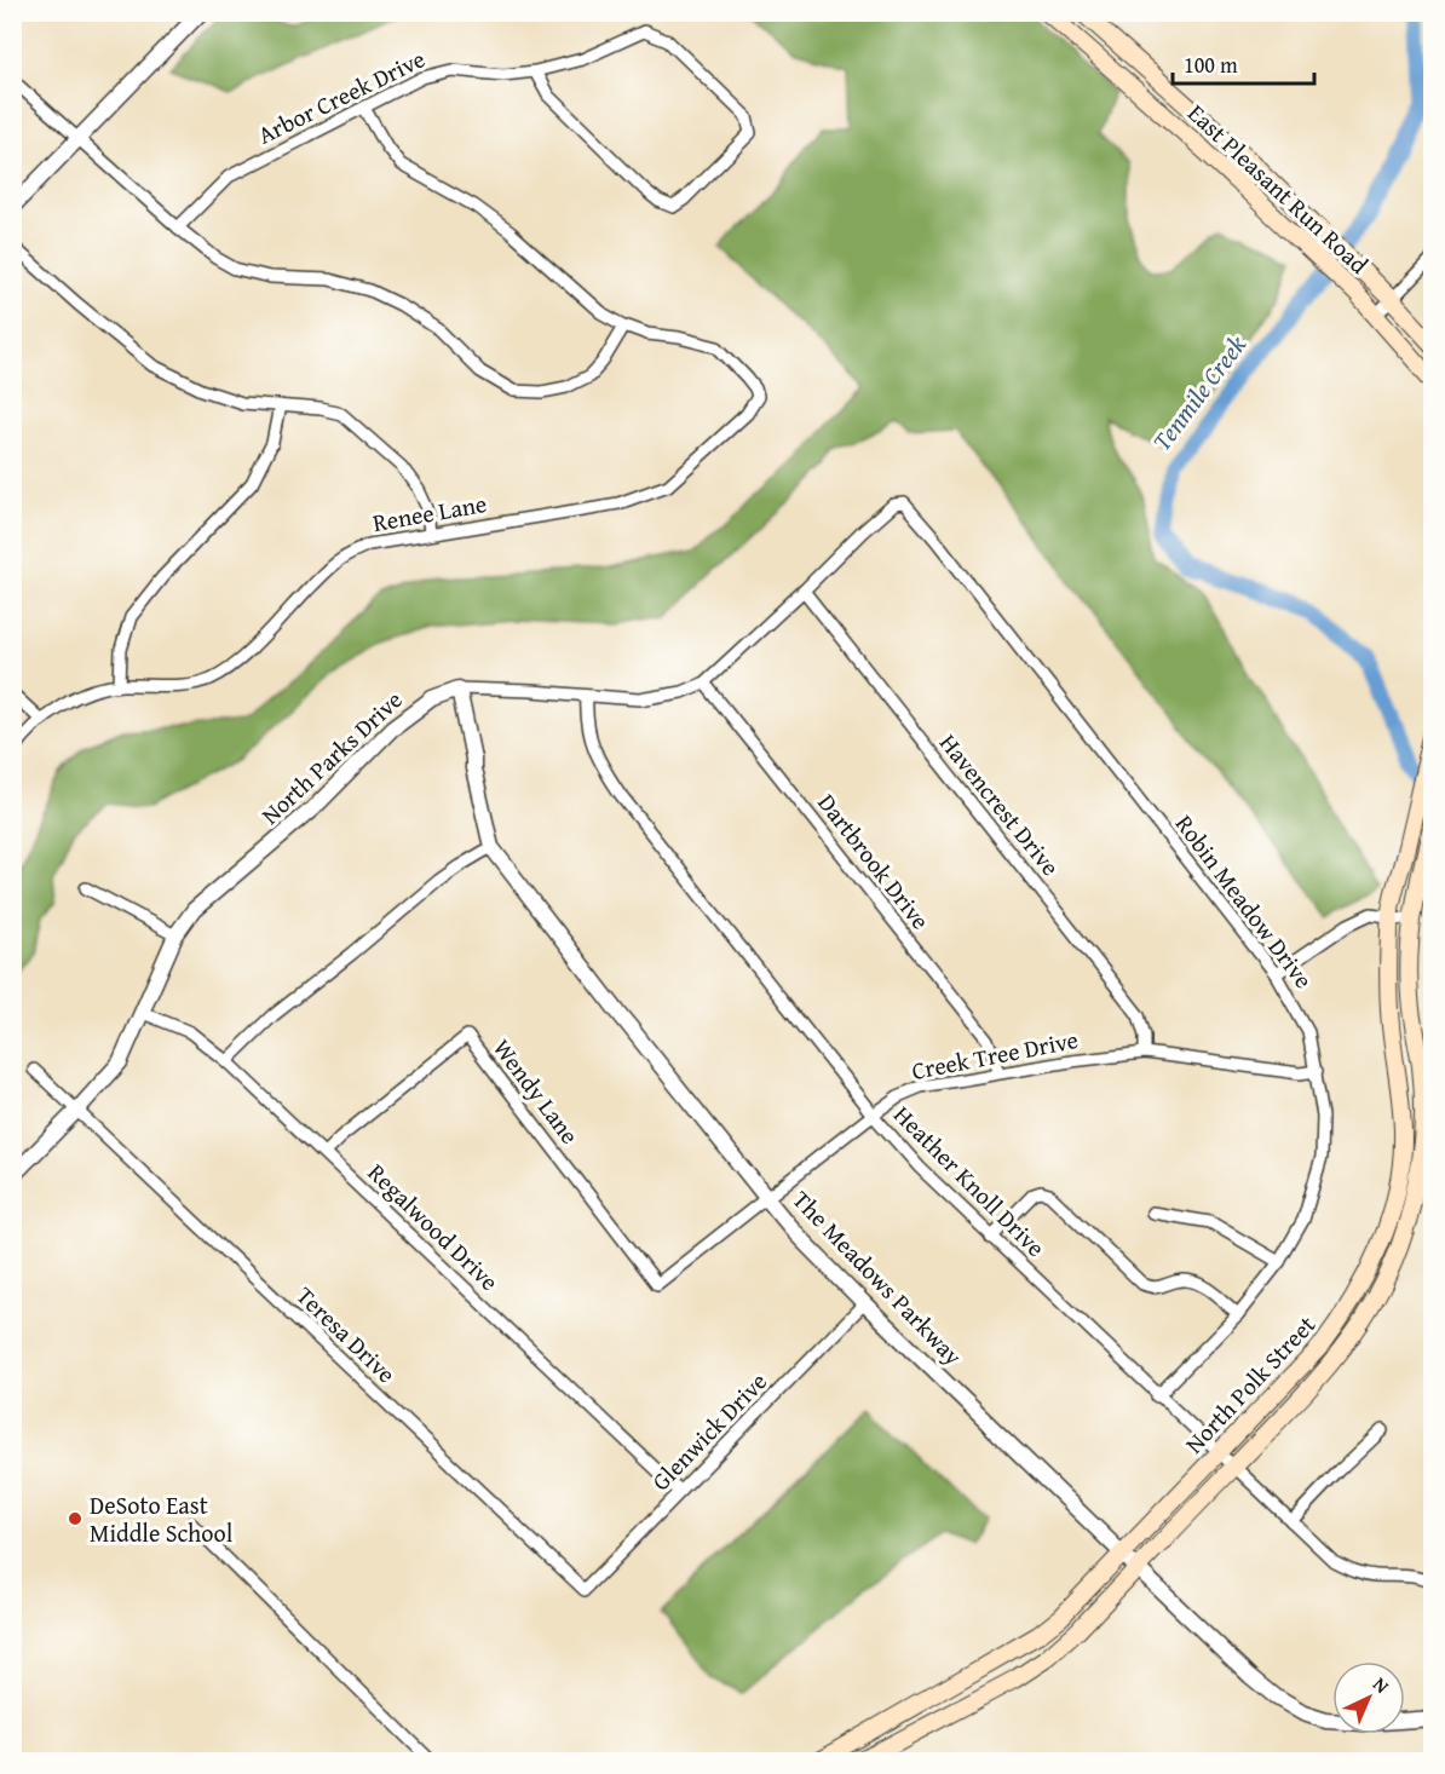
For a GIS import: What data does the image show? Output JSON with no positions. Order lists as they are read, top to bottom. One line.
{"streets":{"main road":["East Pleasant Run Road","North Polk Street"],"street":["Arbor Creek Drive","Renee Lane","North Parks Drive","Havencrest Drive","Dartbrook Drive","Robin Meadow Drive","Creek Tree Drive","Wendy Lane","Heather Knoll Drive","Regalwood Drive","The Meadows Parkway","Teresa Drive","Glenwick Drive"]},"crossings":[["North Parks Drive","Havencrest Drive"],["North Parks Drive","Dartbrook Drive"],["North Parks Drive","Robin Meadow Drive"],["North Parks Drive","Heather Knoll Drive"],["North Parks Drive","Regalwood Drive"],["North Parks Drive","The Meadows Parkway"],["North Parks Drive","Teresa Drive"],["Havencrest Drive","Creek Tree Drive"],["Dartbrook Drive","Creek Tree Drive"],["Robin Meadow Drive","Creek Tree Drive"],["Robin Meadow Drive","Heather Knoll Drive"],["Creek Tree Drive","Wendy Lane"],["Creek Tree Drive","Heather Knoll Drive"],["Creek Tree Drive","The Meadows Parkway"],["Wendy Lane","Regalwood Drive"],["Heather Knoll Drive","North Polk Street"],["Regalwood Drive","Glenwick Drive"],["The Meadows Parkway","North Polk Street"],["The Meadows Parkway","Glenwick Drive"],["Teresa Drive","Glenwick Drive"]],"water":["Tenmile Creek"],"places":["DeSoto East Middle School"],"scale_bar":"100 m","north":"top right"}
